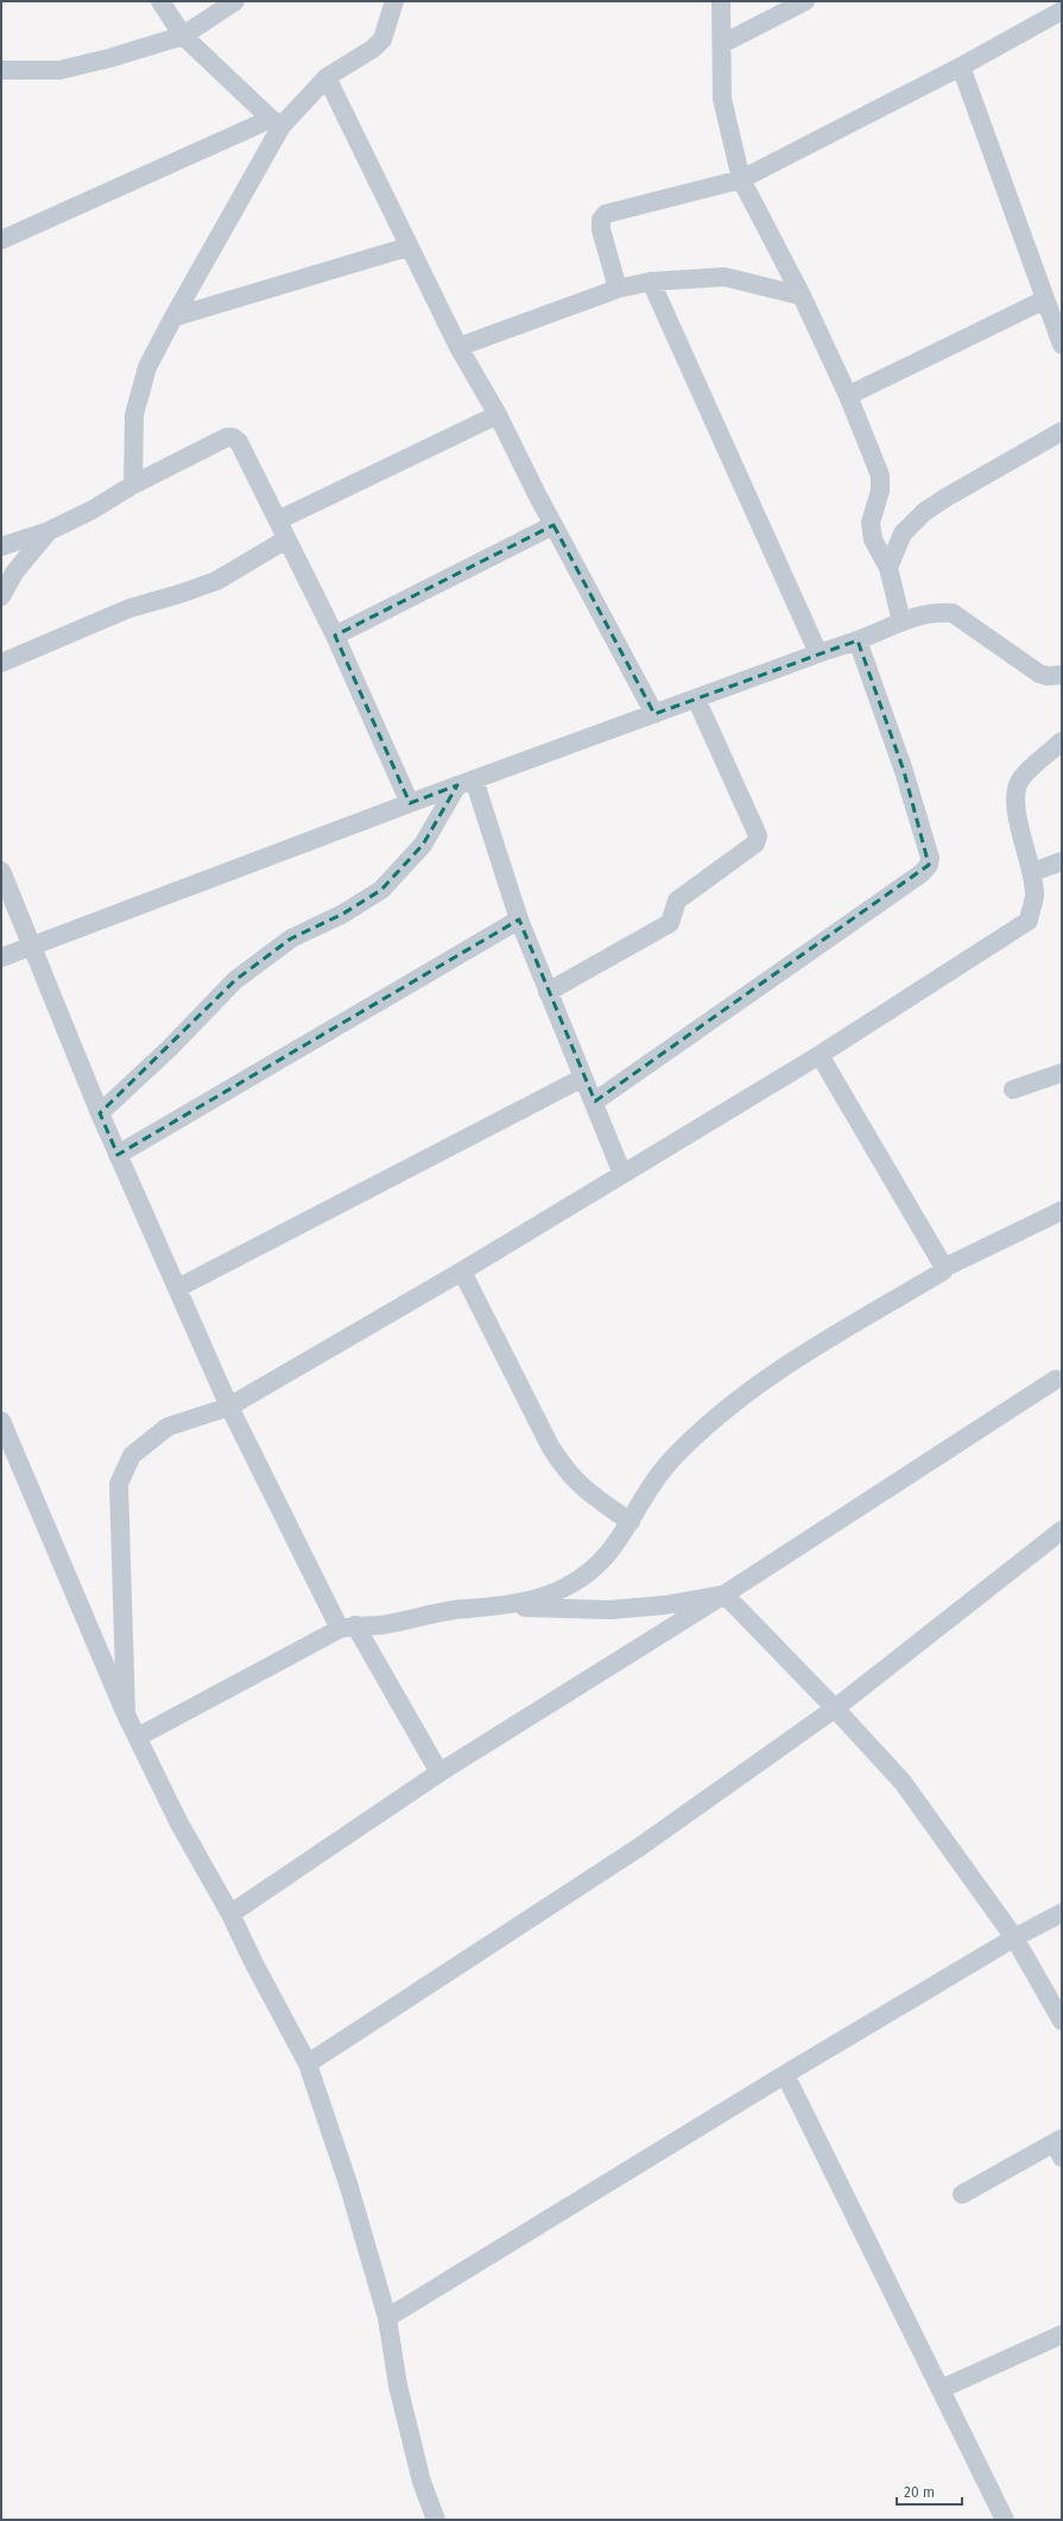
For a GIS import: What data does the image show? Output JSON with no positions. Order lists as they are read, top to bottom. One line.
{"scale_bar":"20 m"}
